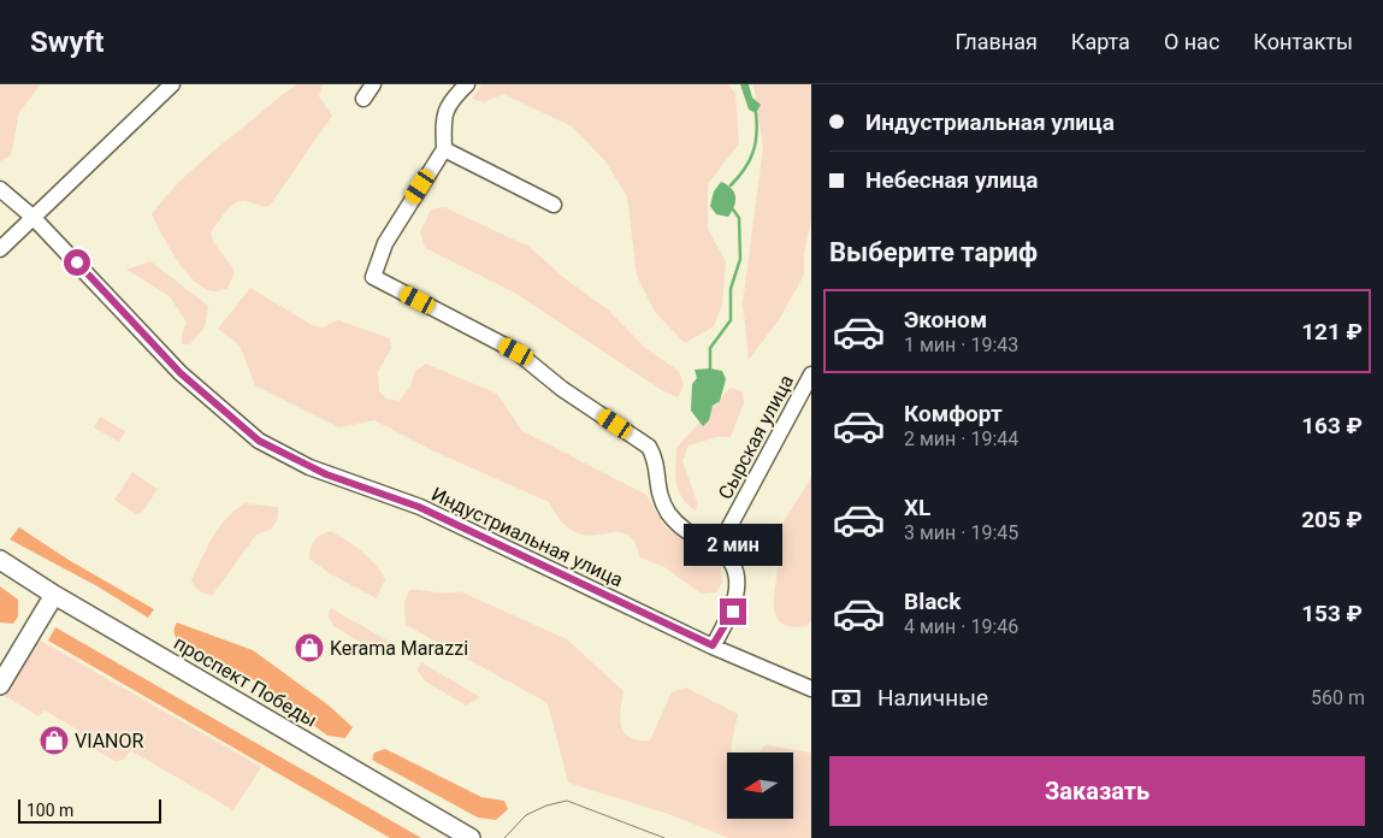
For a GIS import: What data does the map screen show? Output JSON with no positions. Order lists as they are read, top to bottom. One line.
{"streets":{"main road":["проспект Победы"],"street":["Сырская улица","Индустриальная улица"]},"places":{"shop":["Kerama Marazzi","VIANOR"]},"scale_bar":"100 m","north":"left","page":{"header":"Swyft","nav":["Главная","Карта","О нас","Контакты"],"banner":["Индустриальная улица","Небесная улица"],"heading":"Выберите тариф","list":[{"name":"Эконом","note":"1 мин · 19:43","value":"121 ₽"},{"name":"Комфорт","note":"2 мин · 19:44","value":"163 ₽"},{"name":"XL","note":"3 мин · 19:45","value":"205 ₽"},{"name":"Black","note":"4 мин · 19:46","value":"153 ₽"}],"bubble":"2 мин","pay":["Наличные","560 m"],"buttons":"Заказать","scale":"100 m"}}
